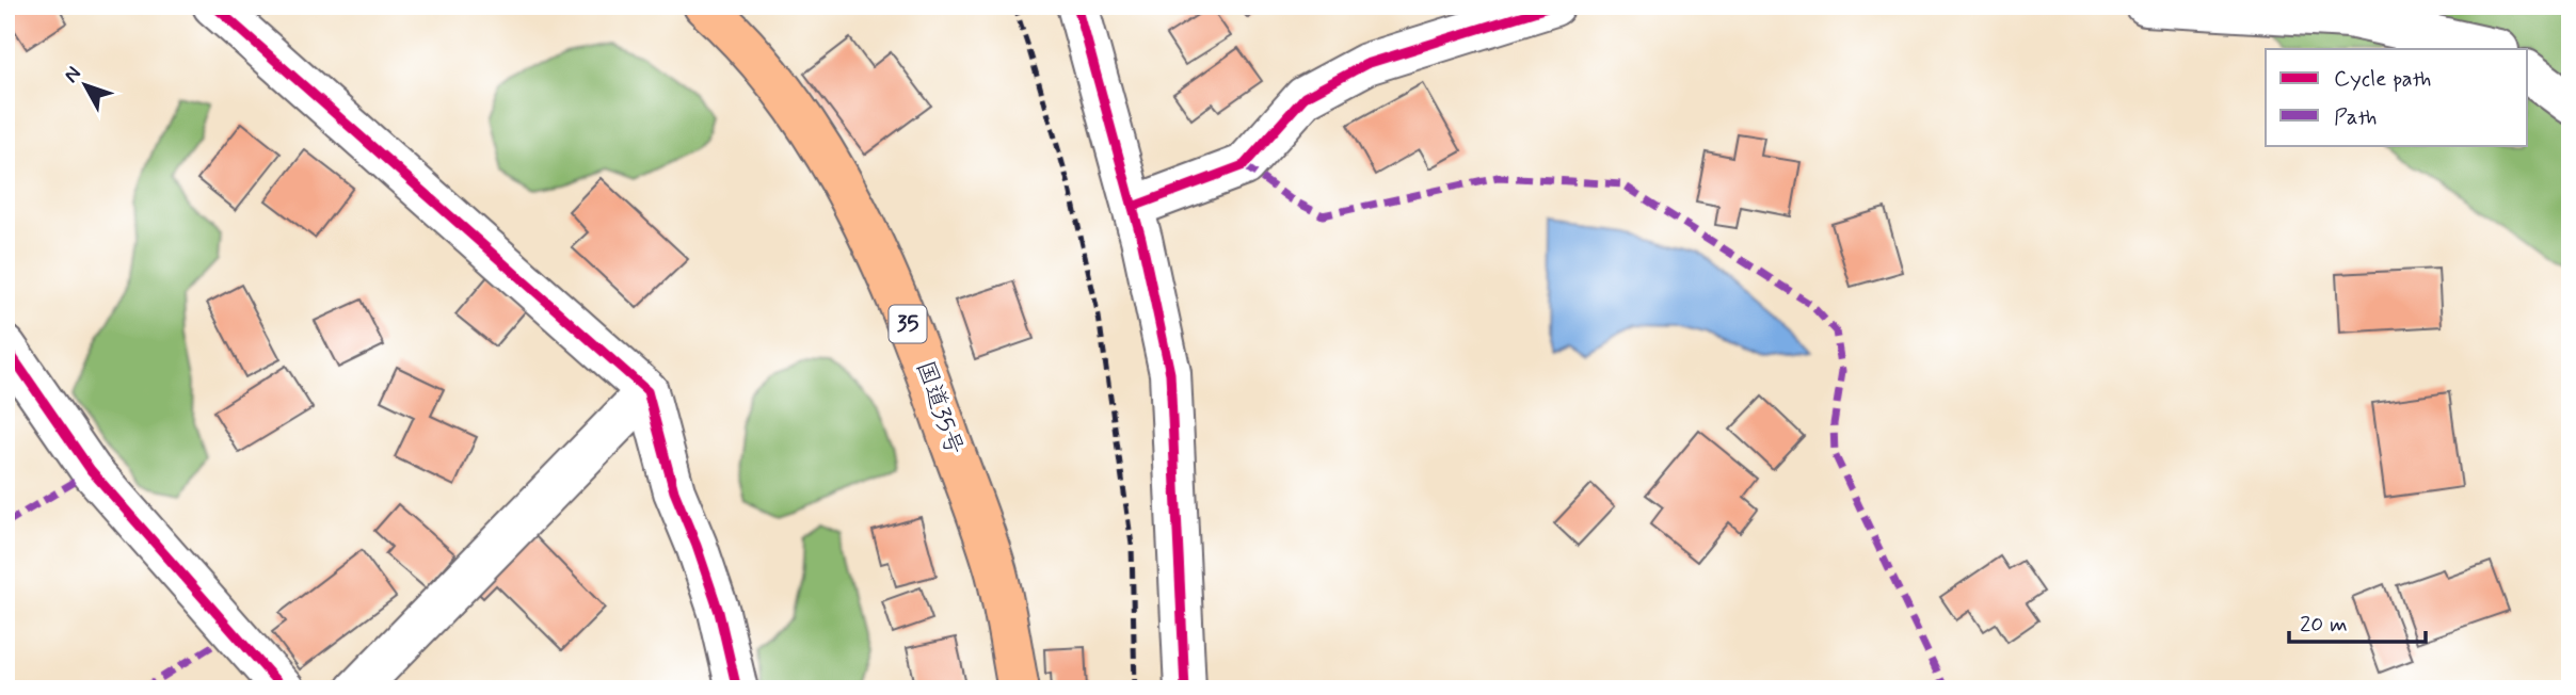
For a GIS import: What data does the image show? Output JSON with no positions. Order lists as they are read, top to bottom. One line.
{"streets":{"highway":["35","国道35号"]},"legend":["Cycle path","Path"],"scale_bar":"20 m","north":"top left"}
